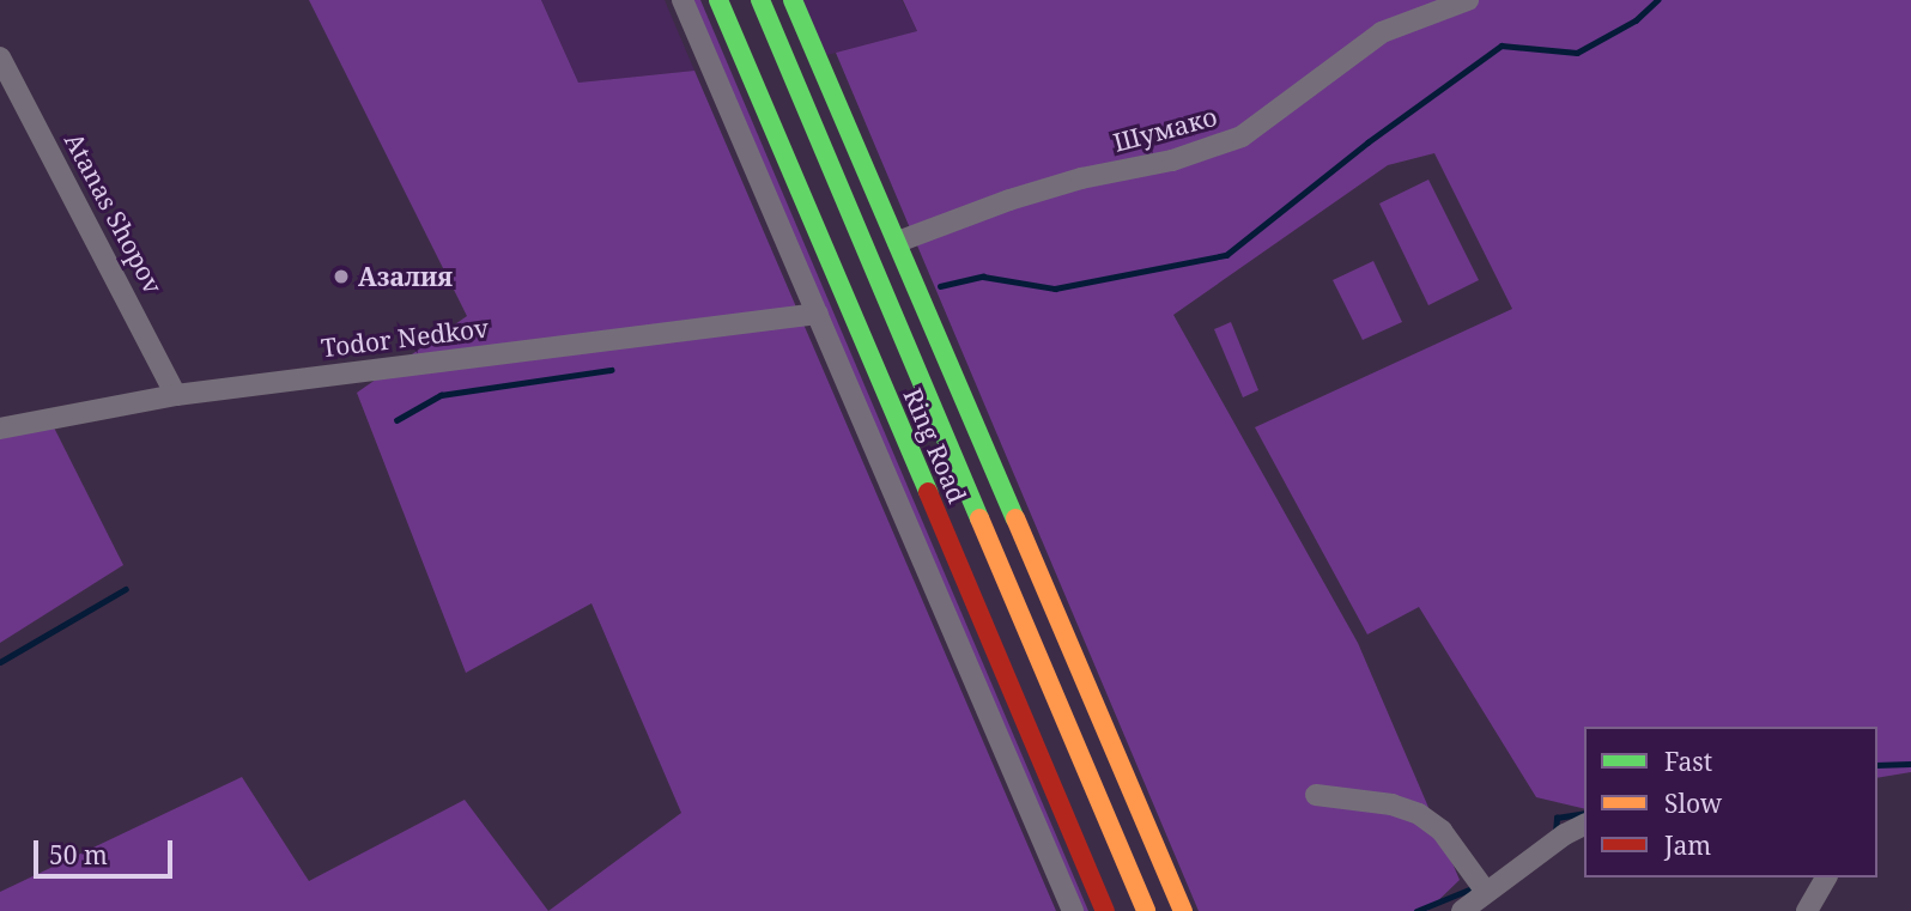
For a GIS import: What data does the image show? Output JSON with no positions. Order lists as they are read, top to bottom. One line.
{"streets":{"main road":["Ring Road"],"street":["Шумако","Atanas Shopov","Todor Nedkov"]},"crossings":[["Atanas Shopov","Todor Nedkov"]],"places":["Азалия"],"legend":["Fast","Slow","Jam"],"scale_bar":"50 m"}
